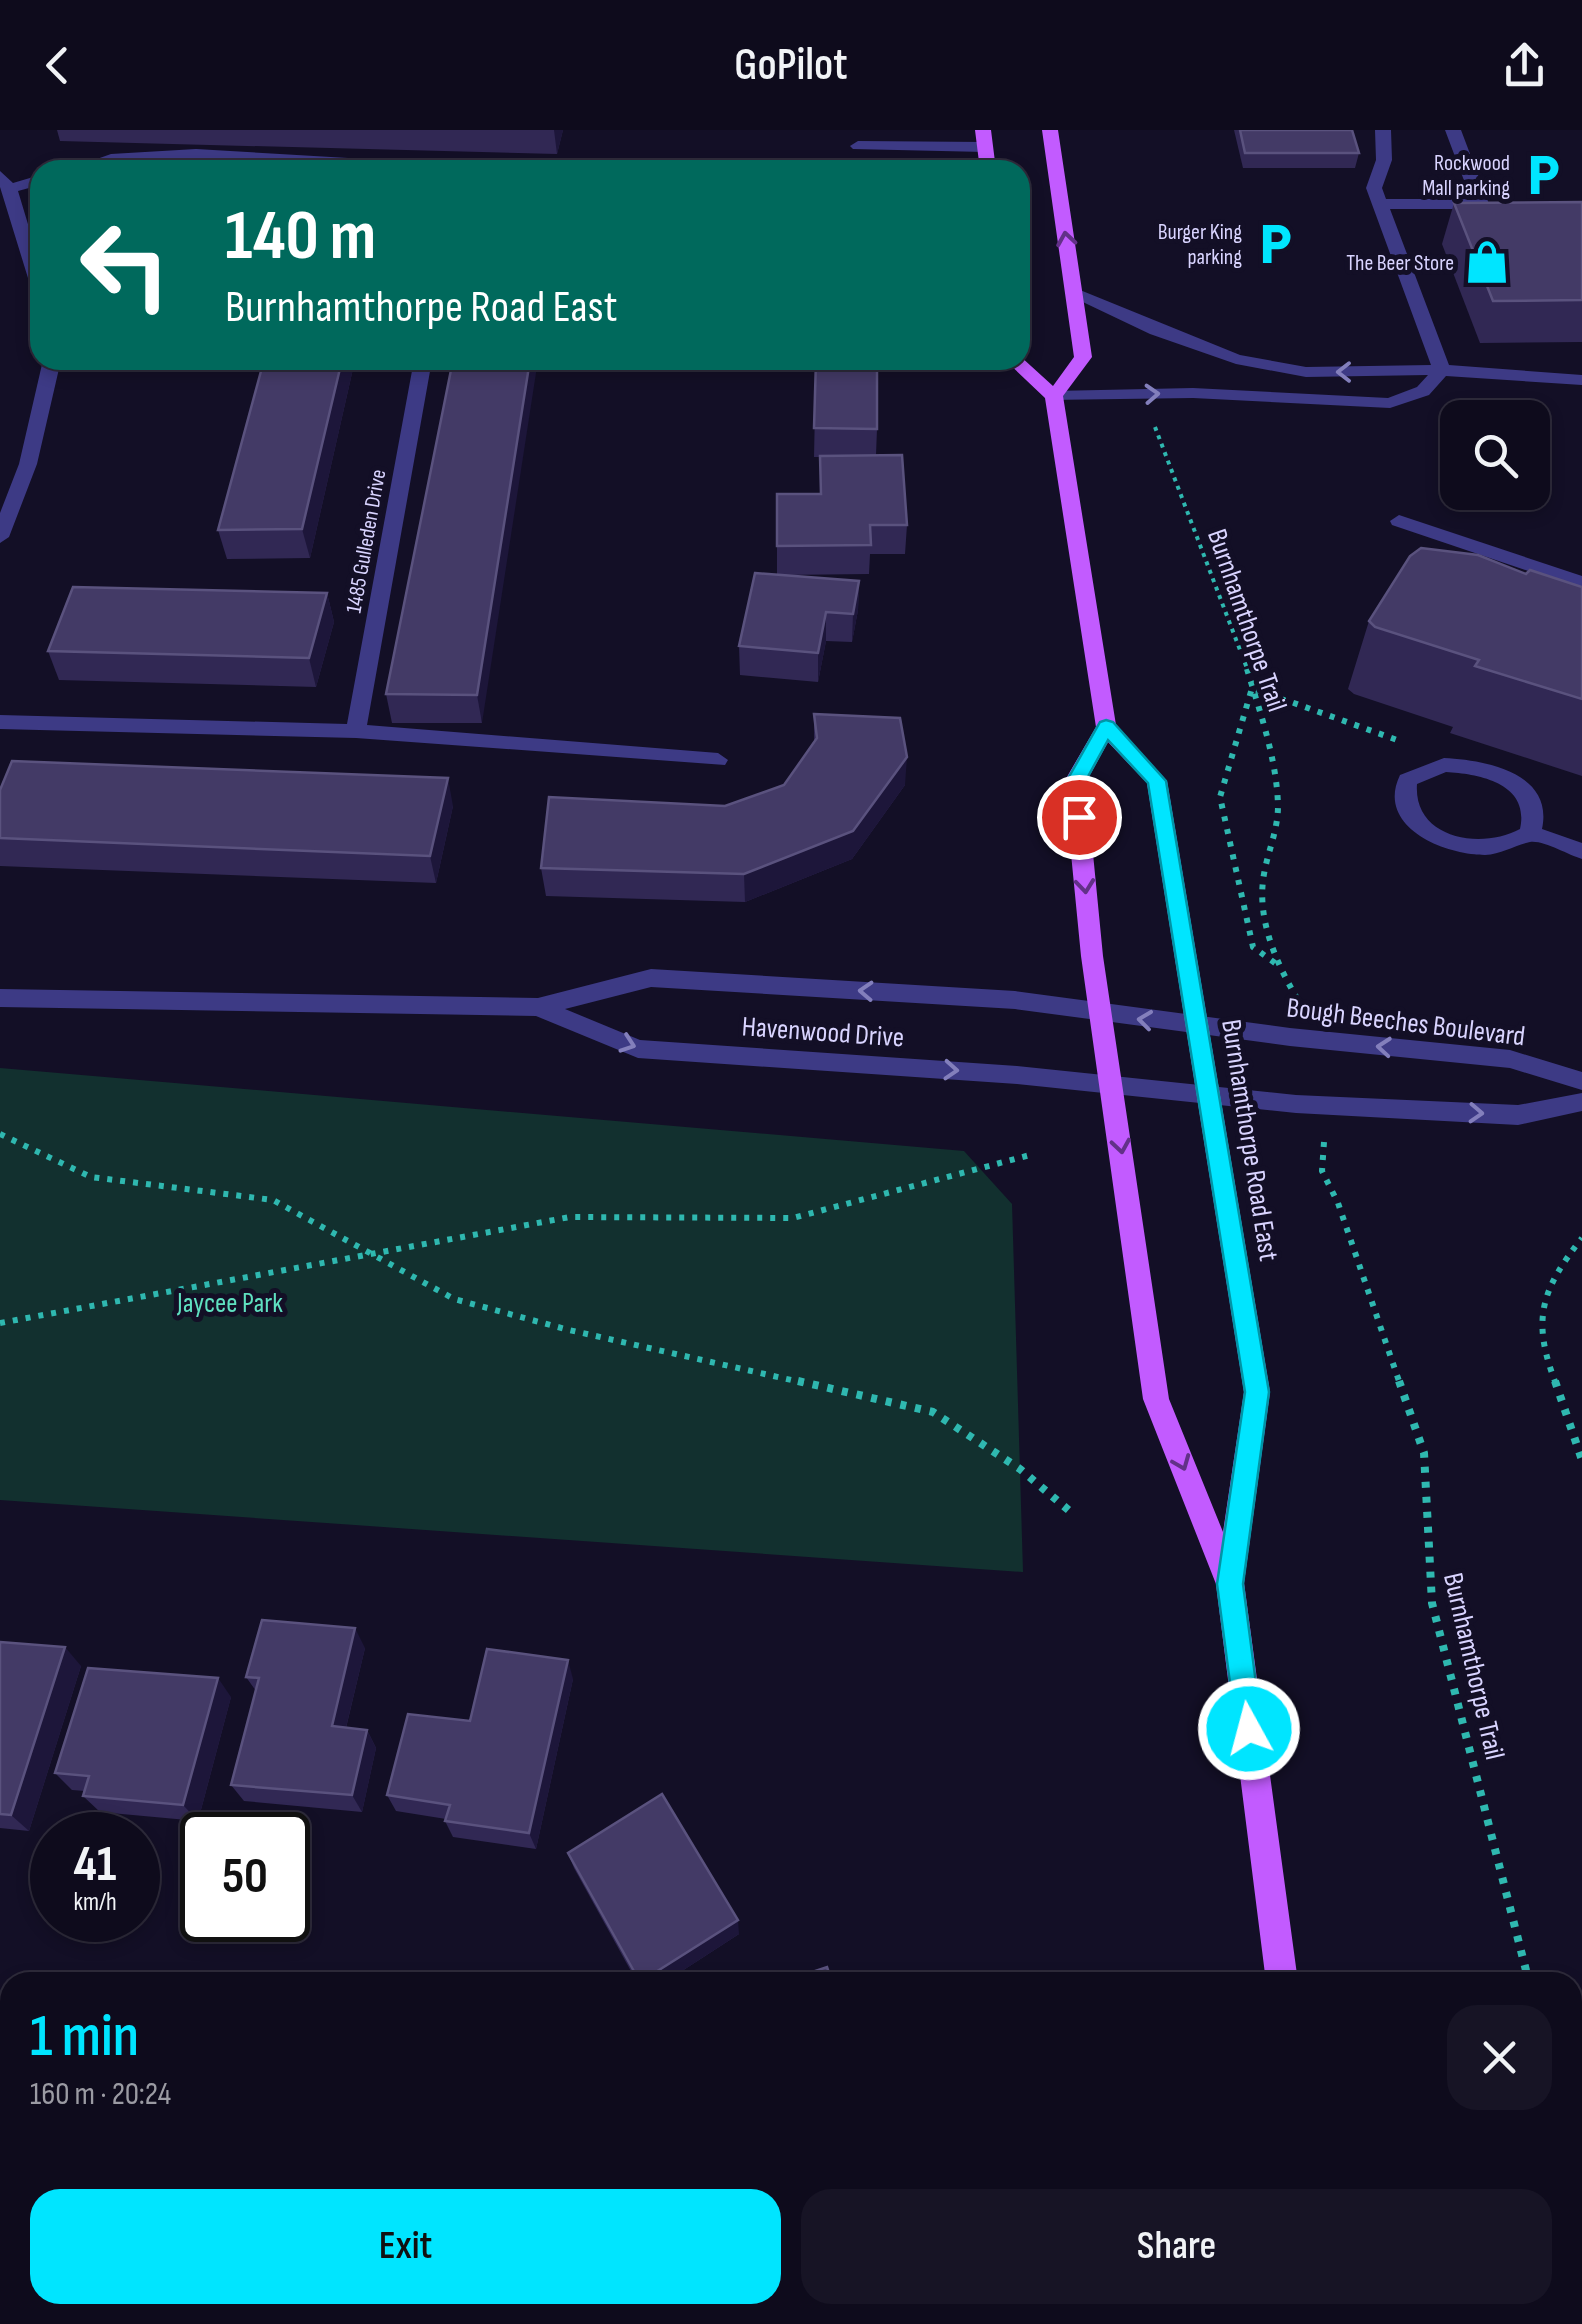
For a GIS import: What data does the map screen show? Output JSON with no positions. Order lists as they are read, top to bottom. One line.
{"streets":{"main road":["Burnhamthorpe Road East"],"street":["1485 Gulleden Drive","Bough Beeches Boulevard","Havenwood Drive"],"path":["Burnhamthorpe Trail"]},"crossings":[["Bough Beeches Boulevard","Havenwood Drive"],["Bough Beeches Boulevard","Burnhamthorpe Road East"],["Havenwood Drive","Burnhamthorpe Road East"]],"parks":["Jaycee Park"],"places":{"parking":["Rockwood Mall parking","Burger King parking"],"shop":["The Beer Store"]},"page":{"header":"GoPilot","turn":["140 m","Burnhamthorpe Road East"],"speed":"41 km/h","limit":"50","heading":["1 min","160 m · 20:24"],"buttons":["Exit","Share"]}}
